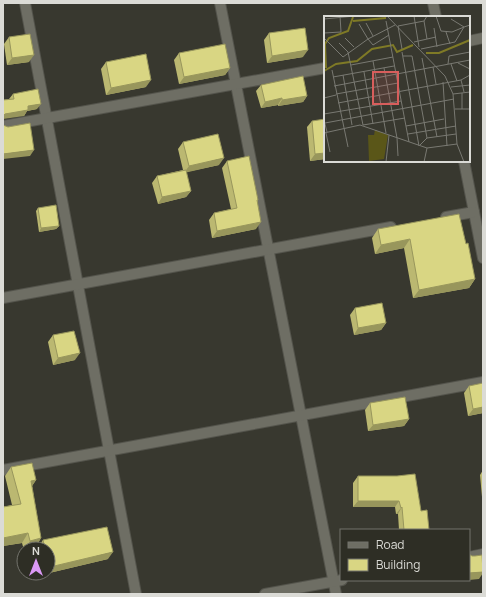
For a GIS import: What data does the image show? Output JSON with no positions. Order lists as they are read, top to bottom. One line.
{"legend":["Road","Building"],"north":"top"}
